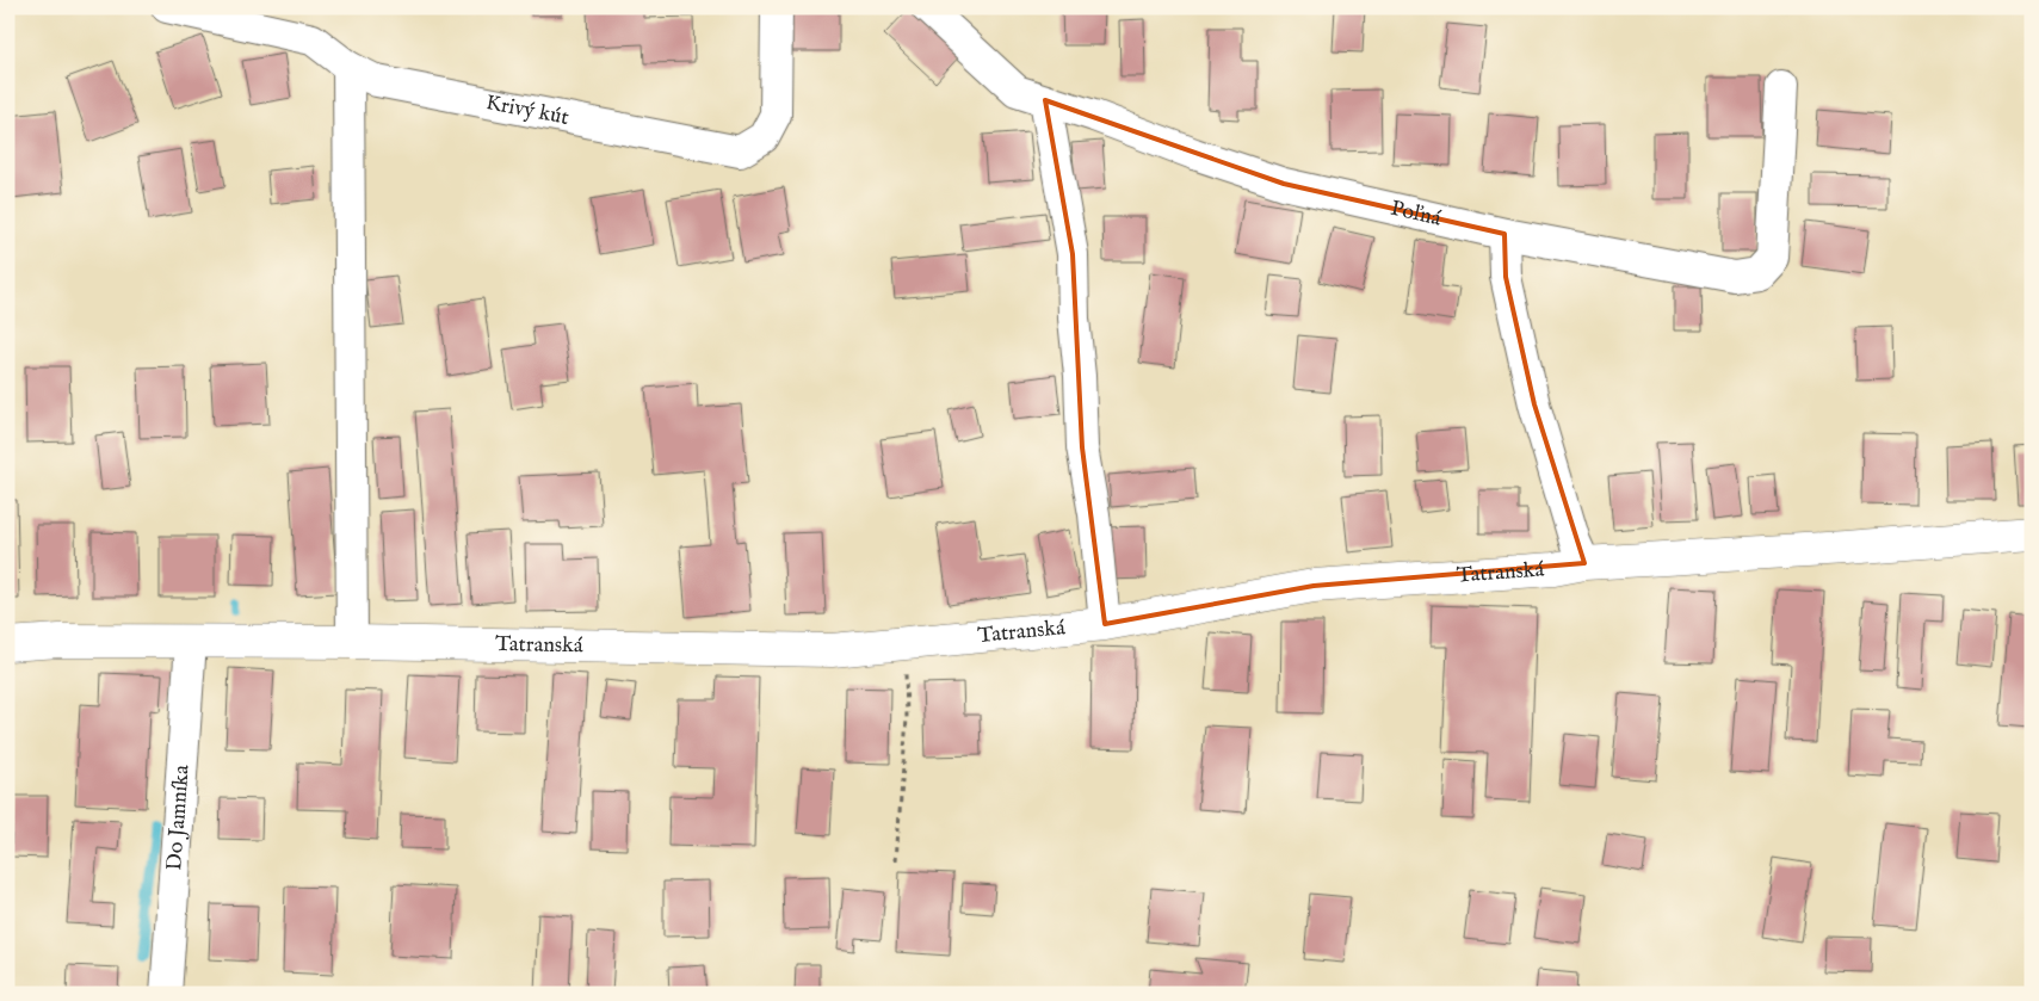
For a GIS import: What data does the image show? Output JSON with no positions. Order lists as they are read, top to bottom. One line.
{"streets":{"street":["Krivý kút","Poľná","Tatranská","Do Jamníka"]},"crossings":[["Tatranská","Do Jamníka"]]}
